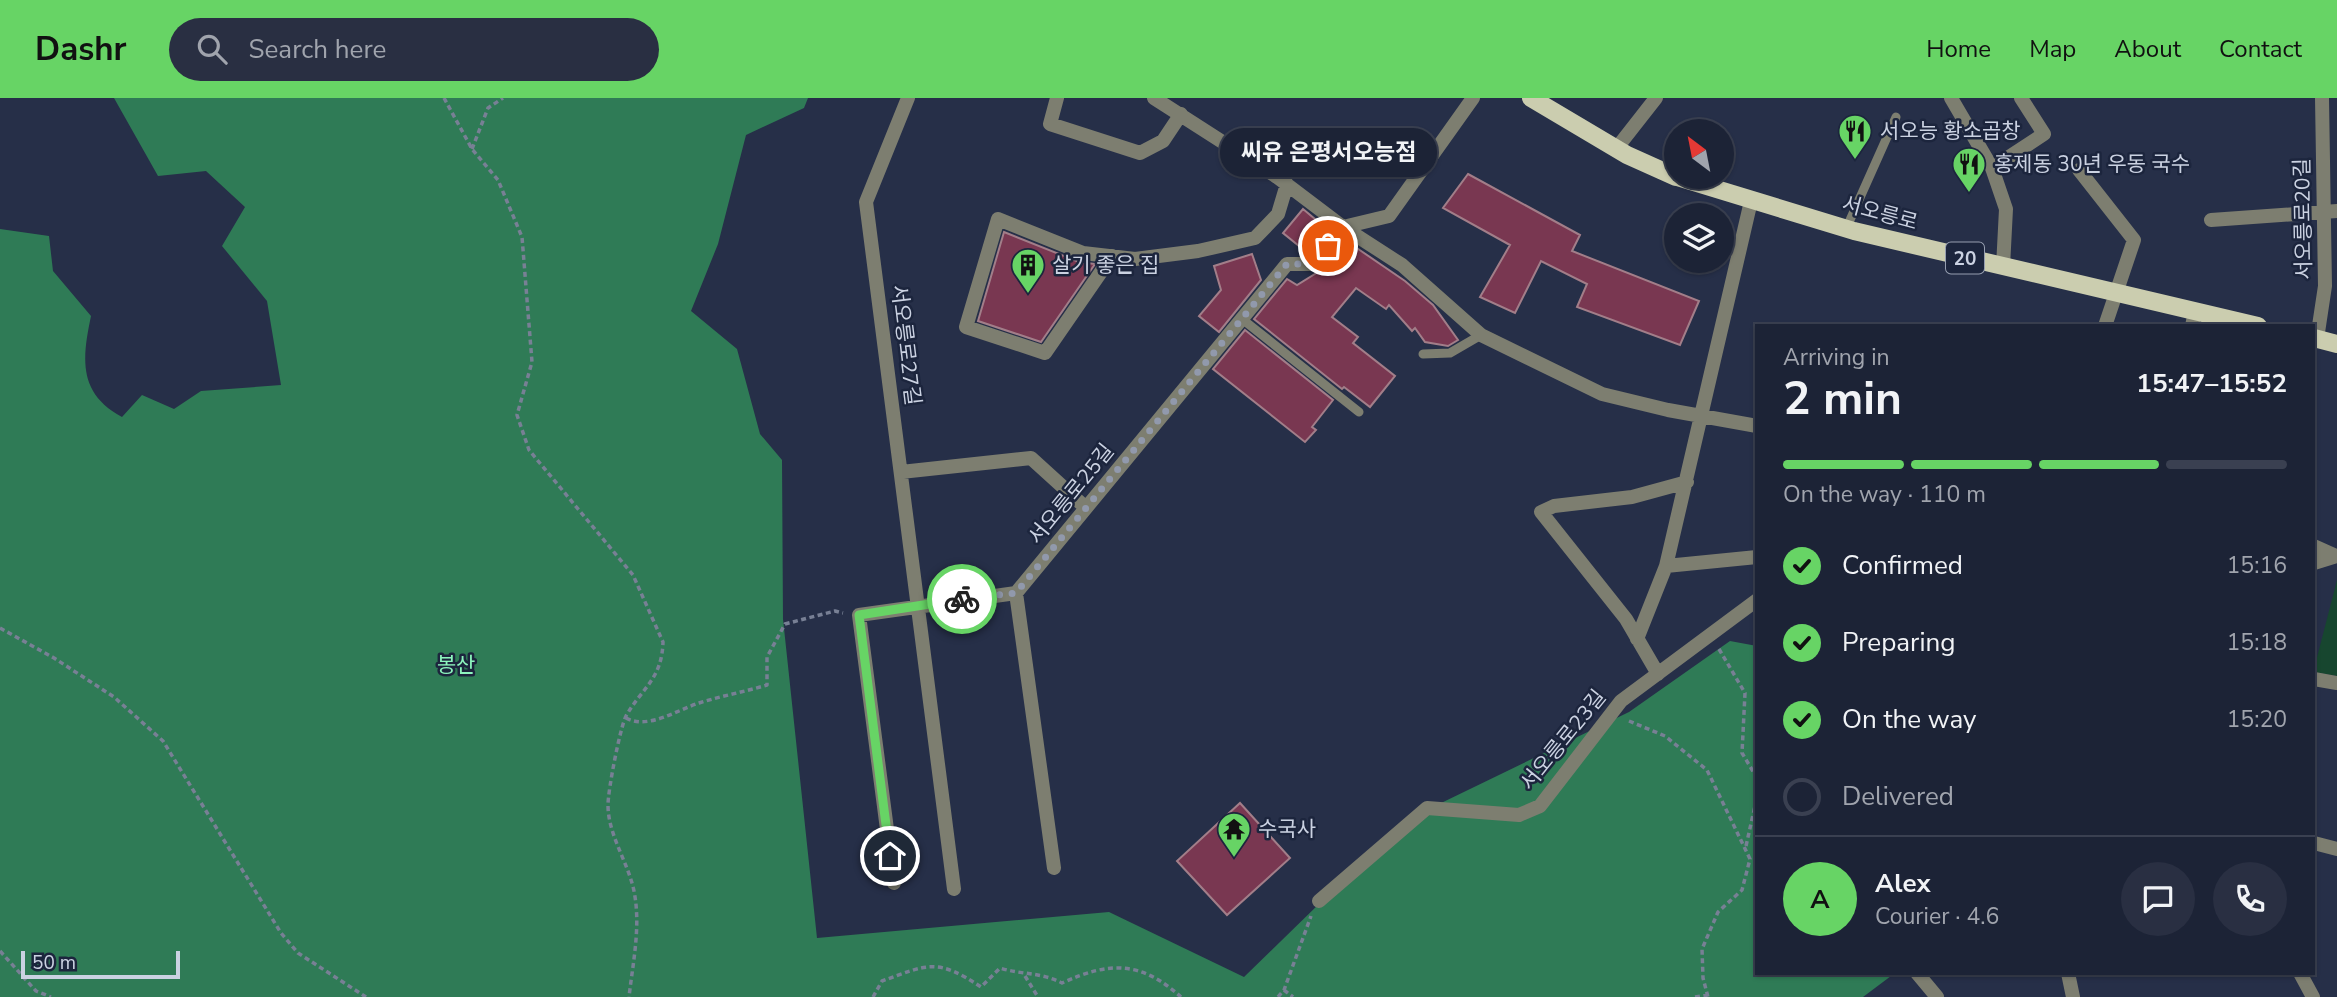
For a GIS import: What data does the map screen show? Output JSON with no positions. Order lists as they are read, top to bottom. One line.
{"streets":{"main road":["서오릉로","20"],"street":["서오릉로20길","서오릉로27길","서오릉로25길","서오릉로23길"]},"parks":["봉산"],"places":{"restaurant":["서오능 황소곱창","홍제동 30년 우동 국수"],"other":["씨유 은평서오능점"],"building":["살기 좋은 집"],"temple":["수국사"]},"scale_bar":"50 m","north":"top left","page":{"header":"Dashr","search":"Search here","nav":["Home","Map","About","Contact"],"bubble":"씨유 은평서오능점","heading":["2 min","Arriving in","15:47–15:52"],"panel":["Alex","Courier · 4.6"],"bar":"On the way · 110 m","list":[["Confirmed","15:16"],["Preparing","15:18"],["On the way","15:20"],"Delivered"],"round":"A","scale":"50 m"}}
